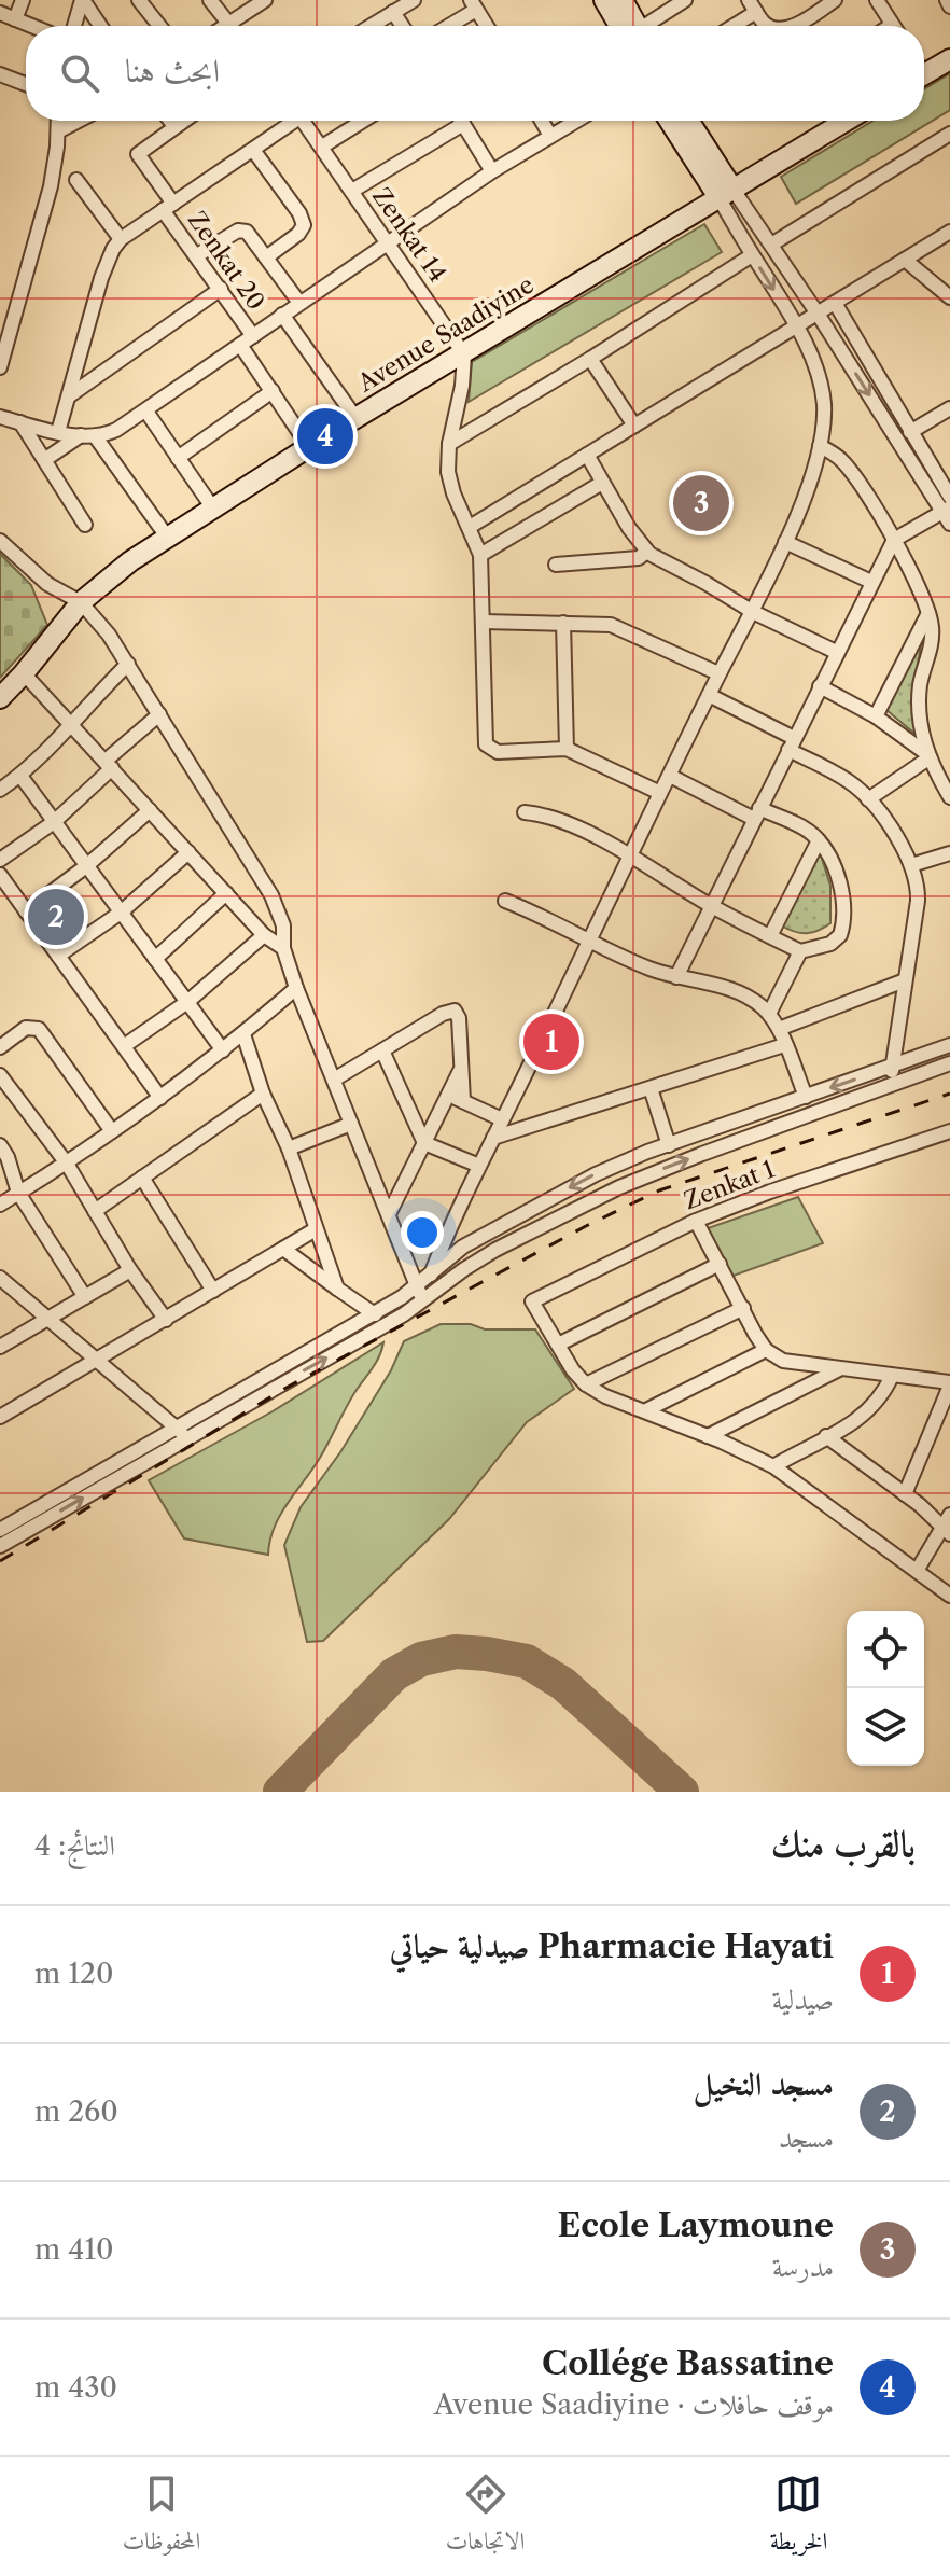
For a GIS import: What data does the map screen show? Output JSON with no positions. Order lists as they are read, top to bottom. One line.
{"streets":{"main road":["Avenue Saadiyine"],"street":["Zenkat 14","Zenkat 20","Zenkat 1"]},"crossings":[["Zenkat 14","Avenue Saadiyine"]],"page":{"search":"ابحث هنا","pins":["4","3","2","1"],"heading":["بالقرب منك","النتائج: 4"],"list":[{"mark":"1","name":"Pharmacie Hayati صيدلية حياتي","note":"صيدلية","value":"120 m"},{"mark":"2","name":"مسجد النخيل","note":"مسجد","value":"260 m"},{"mark":"3","name":"Ecole Laymoune","note":"مدرسة","value":"410 m"},{"mark":"4","name":"Collége Bassatine","note":"موقف حافلات · Avenue Saadiyine","value":"430 m"}],"nav":["الخريطة","الاتجاهات","المحفوظات"]}}
